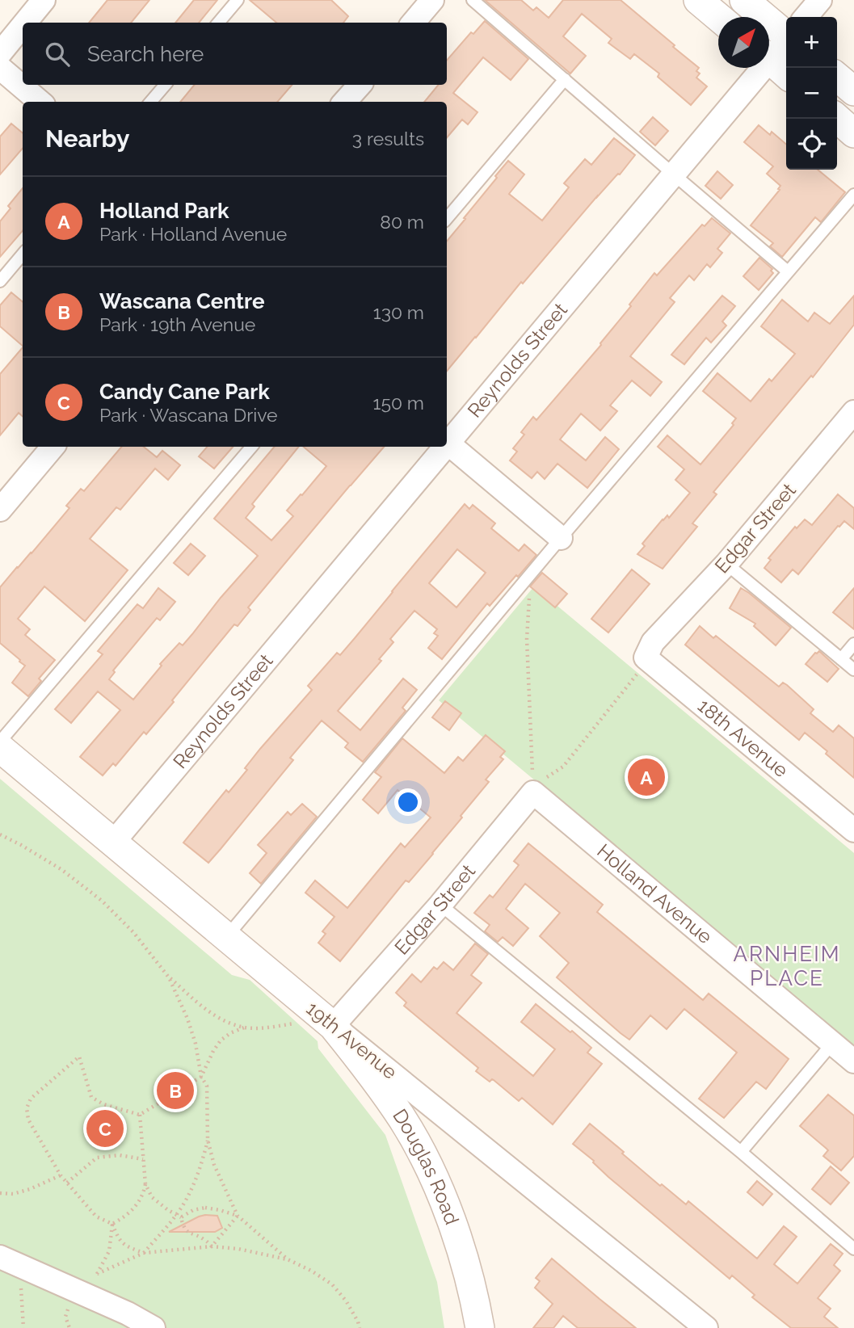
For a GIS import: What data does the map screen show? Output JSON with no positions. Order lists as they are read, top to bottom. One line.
{"streets":{"street":["Reynolds Street","Edgar Street","18th Avenue","Holland Avenue","19th Avenue","Douglas Road"]},"crossings":[["Reynolds Street","19th Avenue"],["Edgar Street","18th Avenue"],["Edgar Street","Holland Avenue"],["Edgar Street","19th Avenue"],["Edgar Street","Douglas Road"],["19th Avenue","Douglas Road"]],"districts":["ARNHEIM PLACE"],"north":"top right","page":{"map_buttons":["+","−"],"search":"Search here","heading":["Nearby","3 results"],"list":[{"mark":"A","name":"Holland Park","note":"Park · Holland Avenue","value":"80 m"},{"mark":"B","name":"Wascana Centre","note":"Park · 19th Avenue","value":"130 m"},{"mark":"C","name":"Candy Cane Park","note":"Park · Wascana Drive","value":"150 m"}],"pins":["A","B","C"]}}
